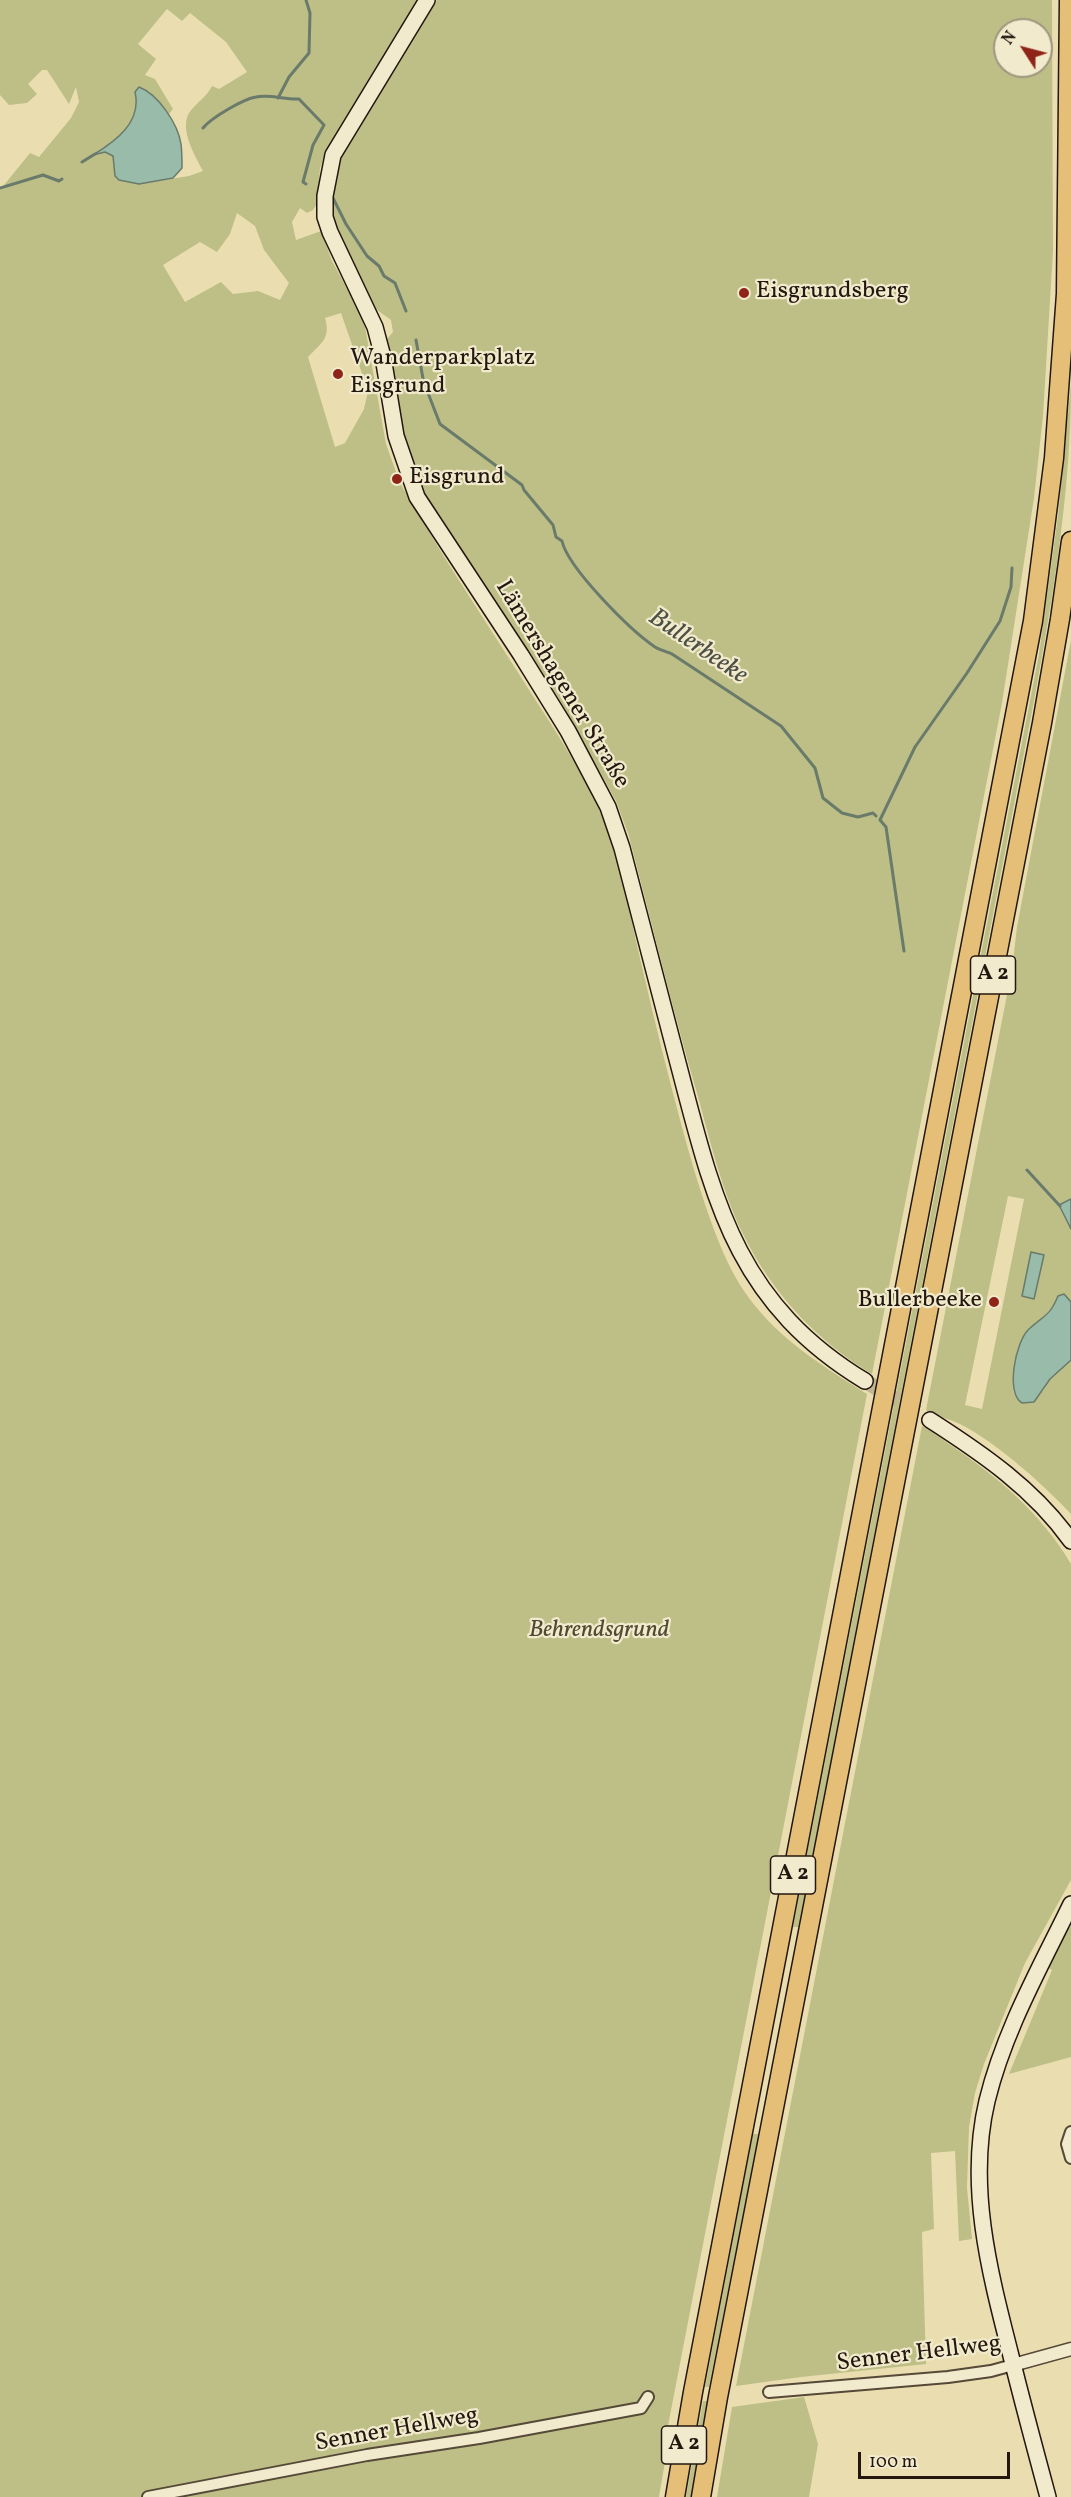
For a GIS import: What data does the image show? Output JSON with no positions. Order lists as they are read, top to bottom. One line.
{"streets":{"highway":["A 2"],"main road":["Lämershagener Straße"],"street":["Senner Hellweg"]},"water":["Bullerbeeke"],"parks":["Behrendsgrund"],"places":["Eisgrundsberg","Wanderparkplatz Eisgrund","Eisgrund","Bullerbeeke"],"scale_bar":"100 m","north":"top left"}
